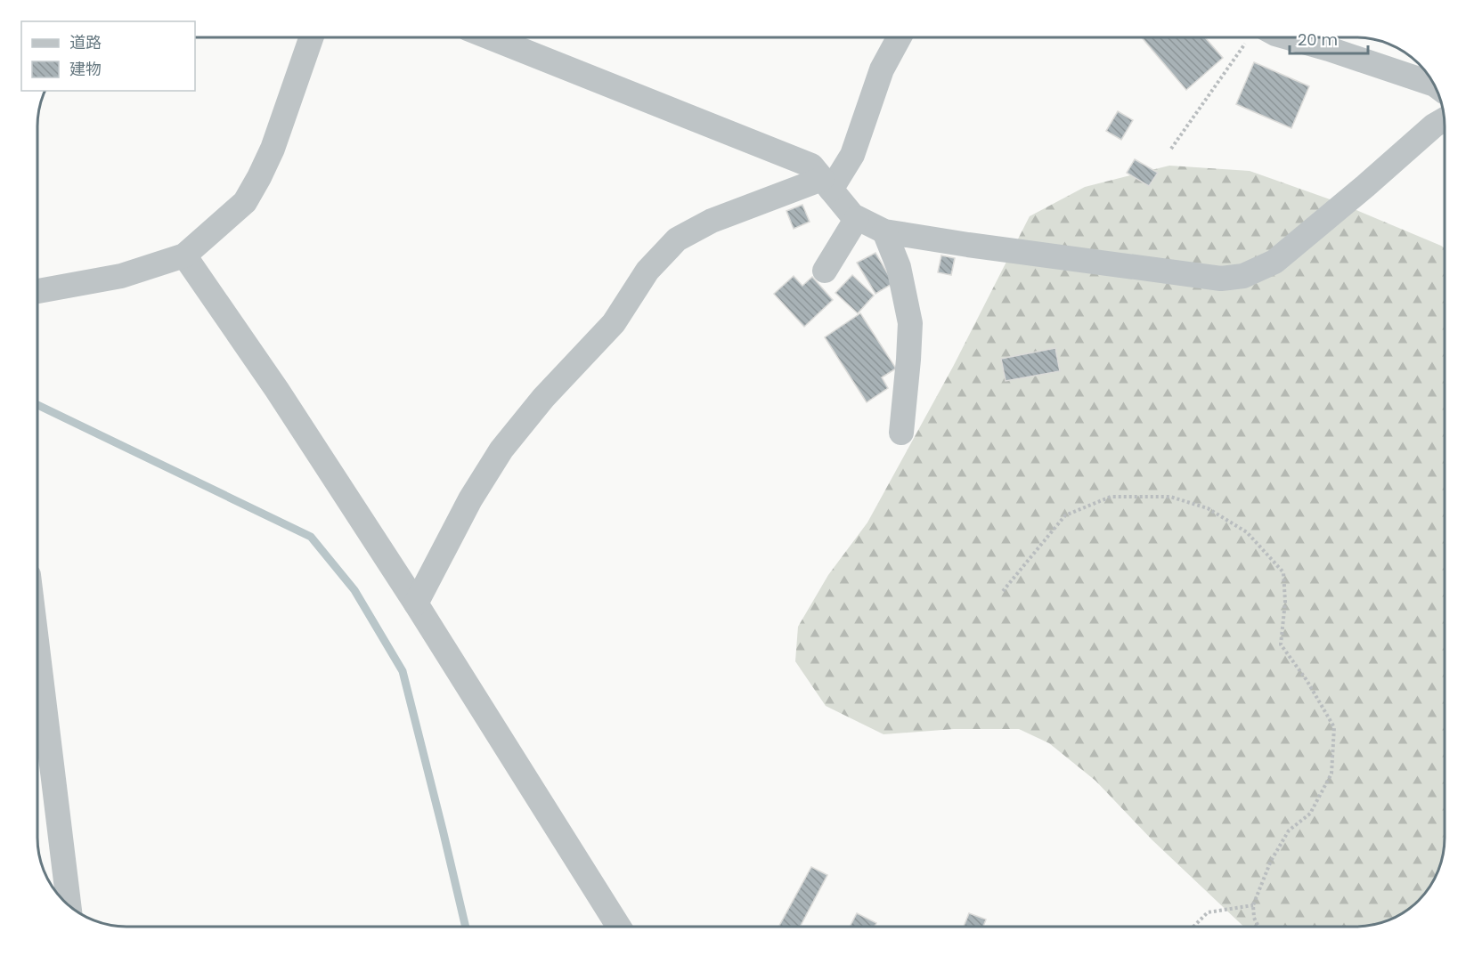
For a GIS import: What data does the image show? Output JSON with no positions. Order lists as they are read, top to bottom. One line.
{"legend":["道路","建物"],"scale_bar":"20 m"}
